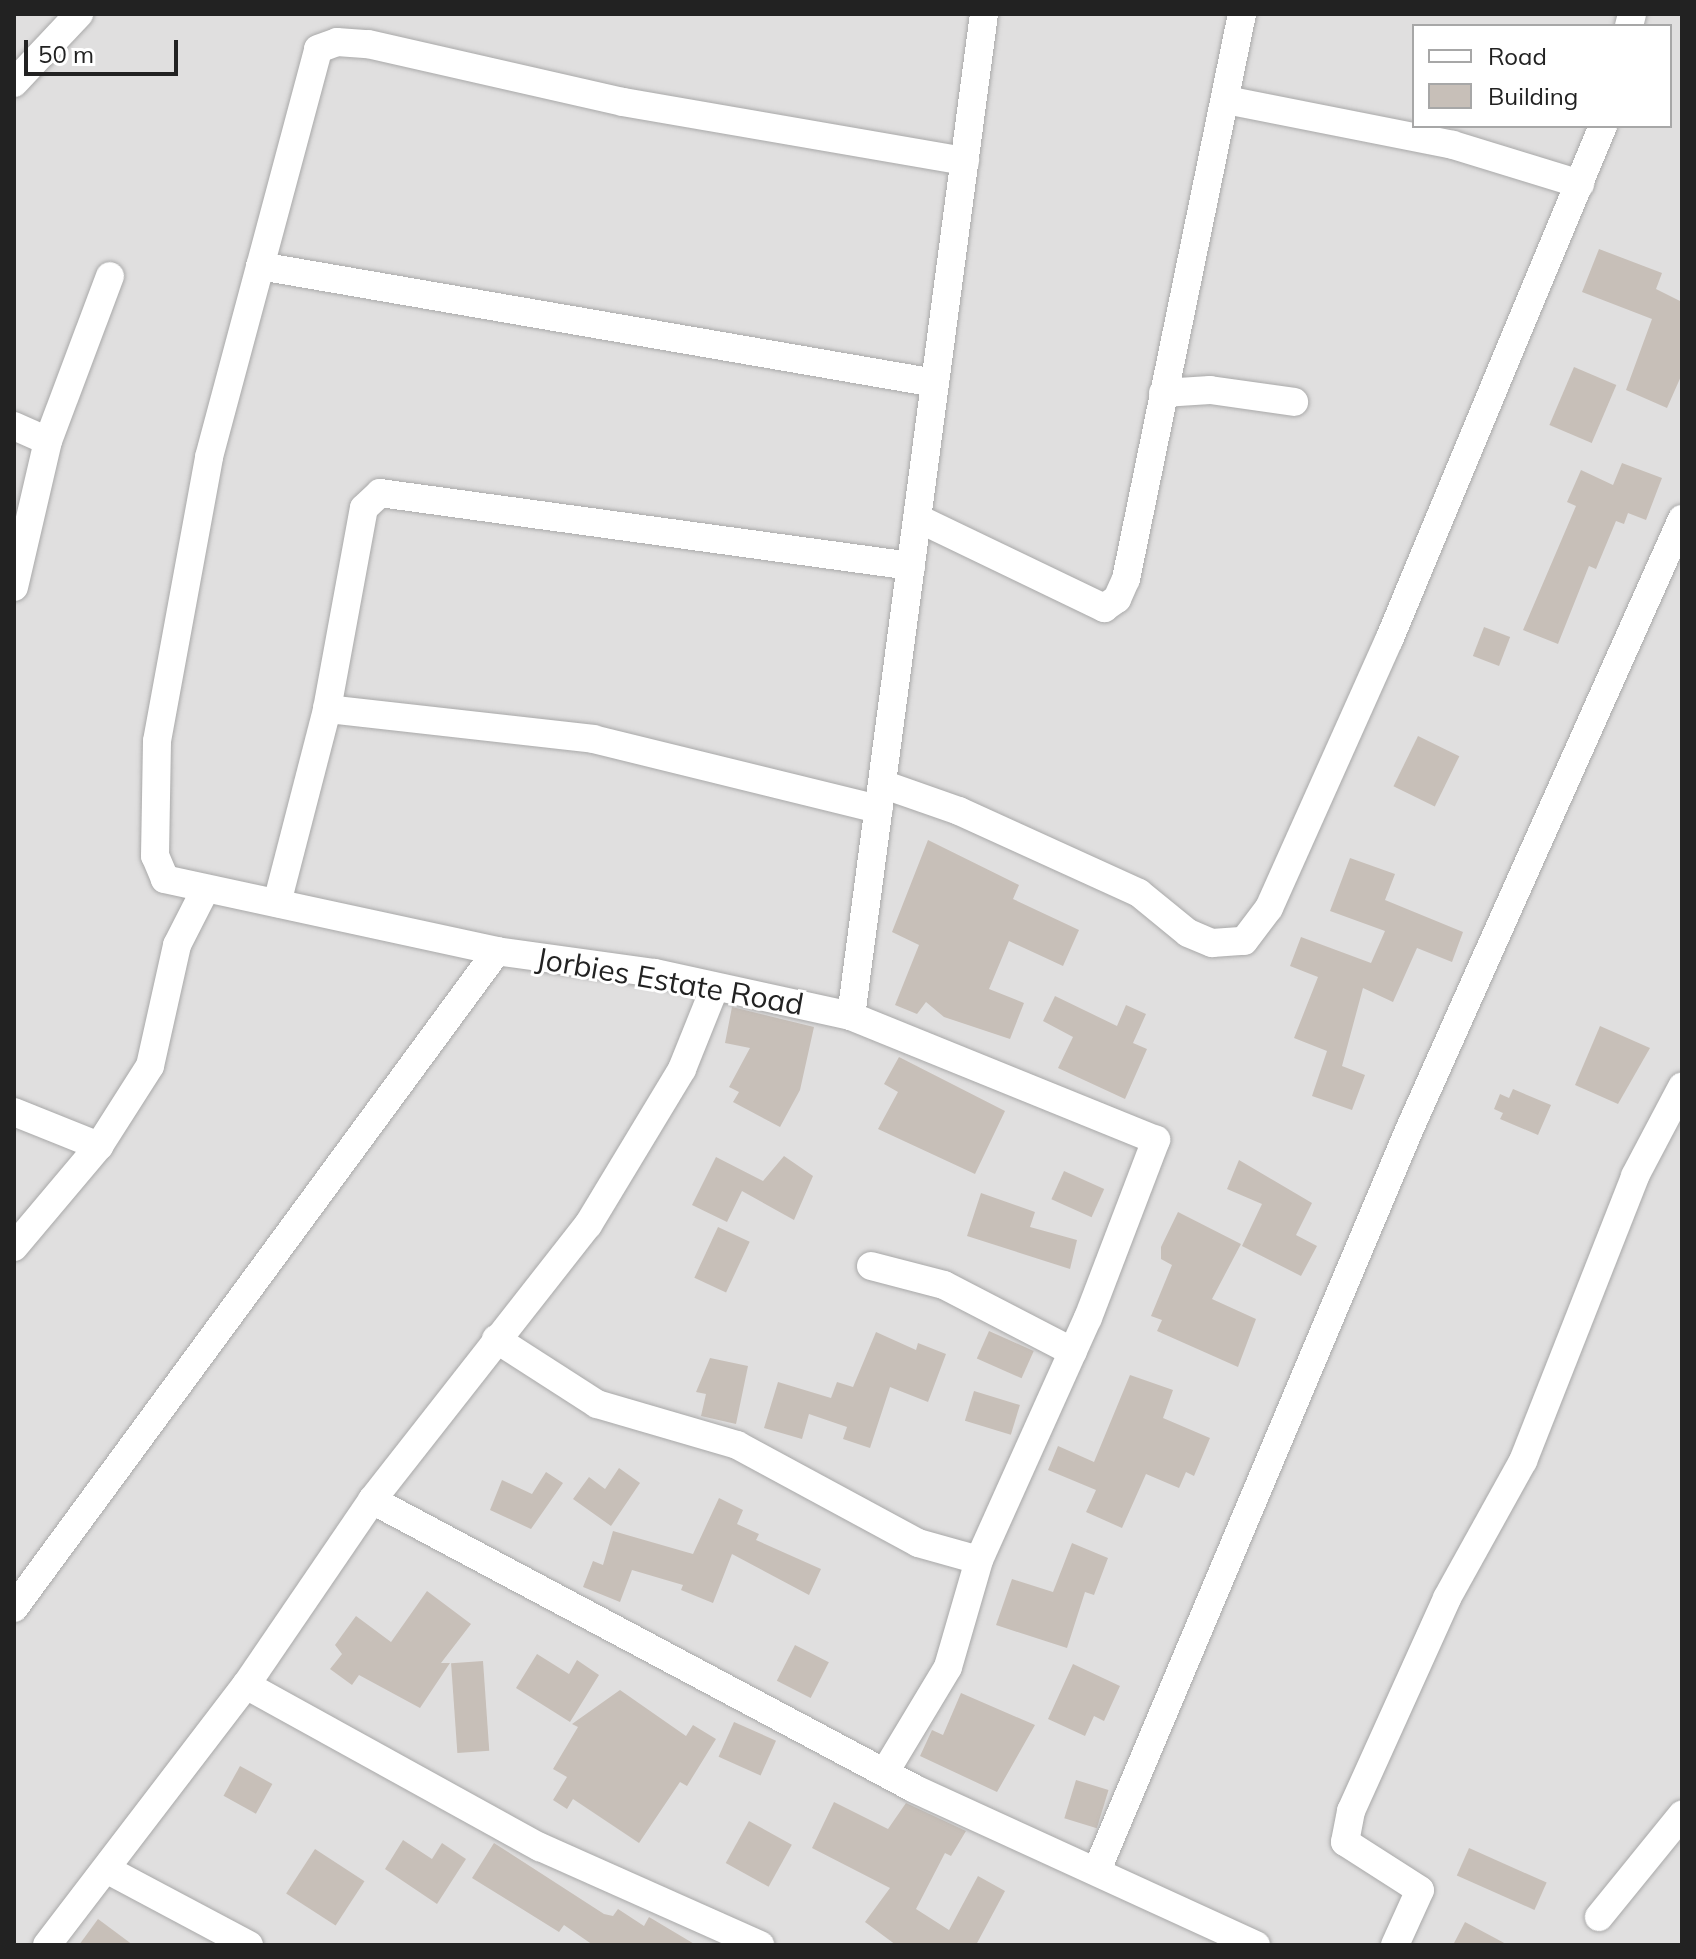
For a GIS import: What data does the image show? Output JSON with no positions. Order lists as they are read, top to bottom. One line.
{"streets":{"street":["Jorbies Estate Road"]},"legend":["Road","Building"],"scale_bar":"50 m"}
